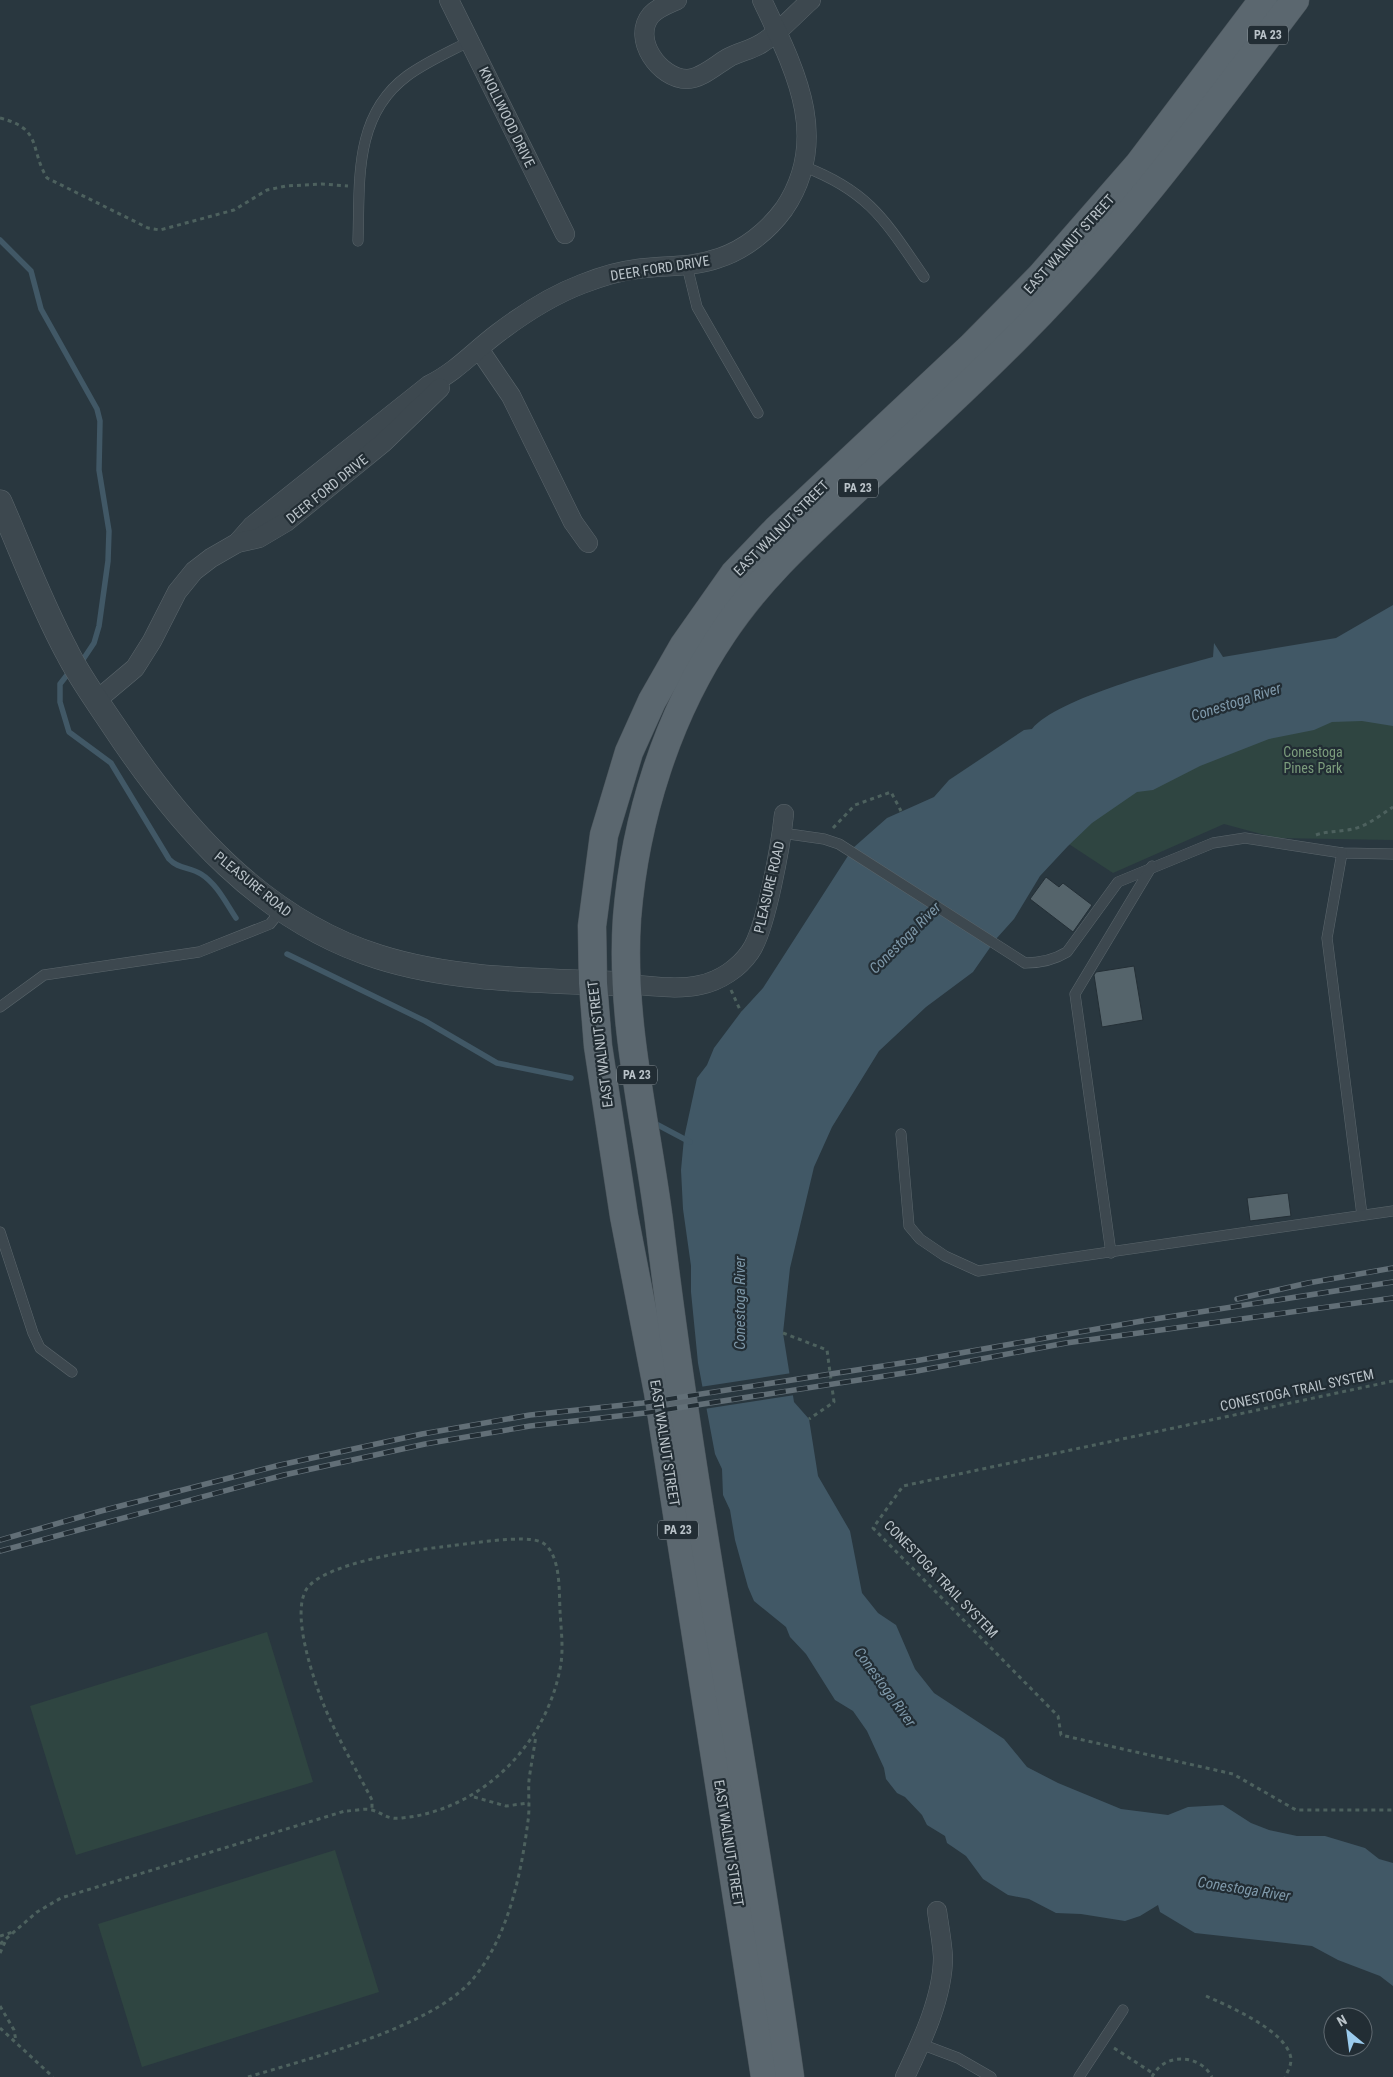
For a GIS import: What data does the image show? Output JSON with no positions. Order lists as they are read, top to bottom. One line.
{"streets":{"main road":["PA 23","EAST WALNUT STREET"],"street":["KNOLLWOOD DRIVE","DEER FORD DRIVE","PLEASURE ROAD"],"path":["CONESTOGA TRAIL SYSTEM"]},"crossings":[["EAST WALNUT STREET","PLEASURE ROAD"],["DEER FORD DRIVE","PLEASURE ROAD"]],"water":["Conestoga River"],"parks":["Conestoga Pines Park"],"north":"top left"}
